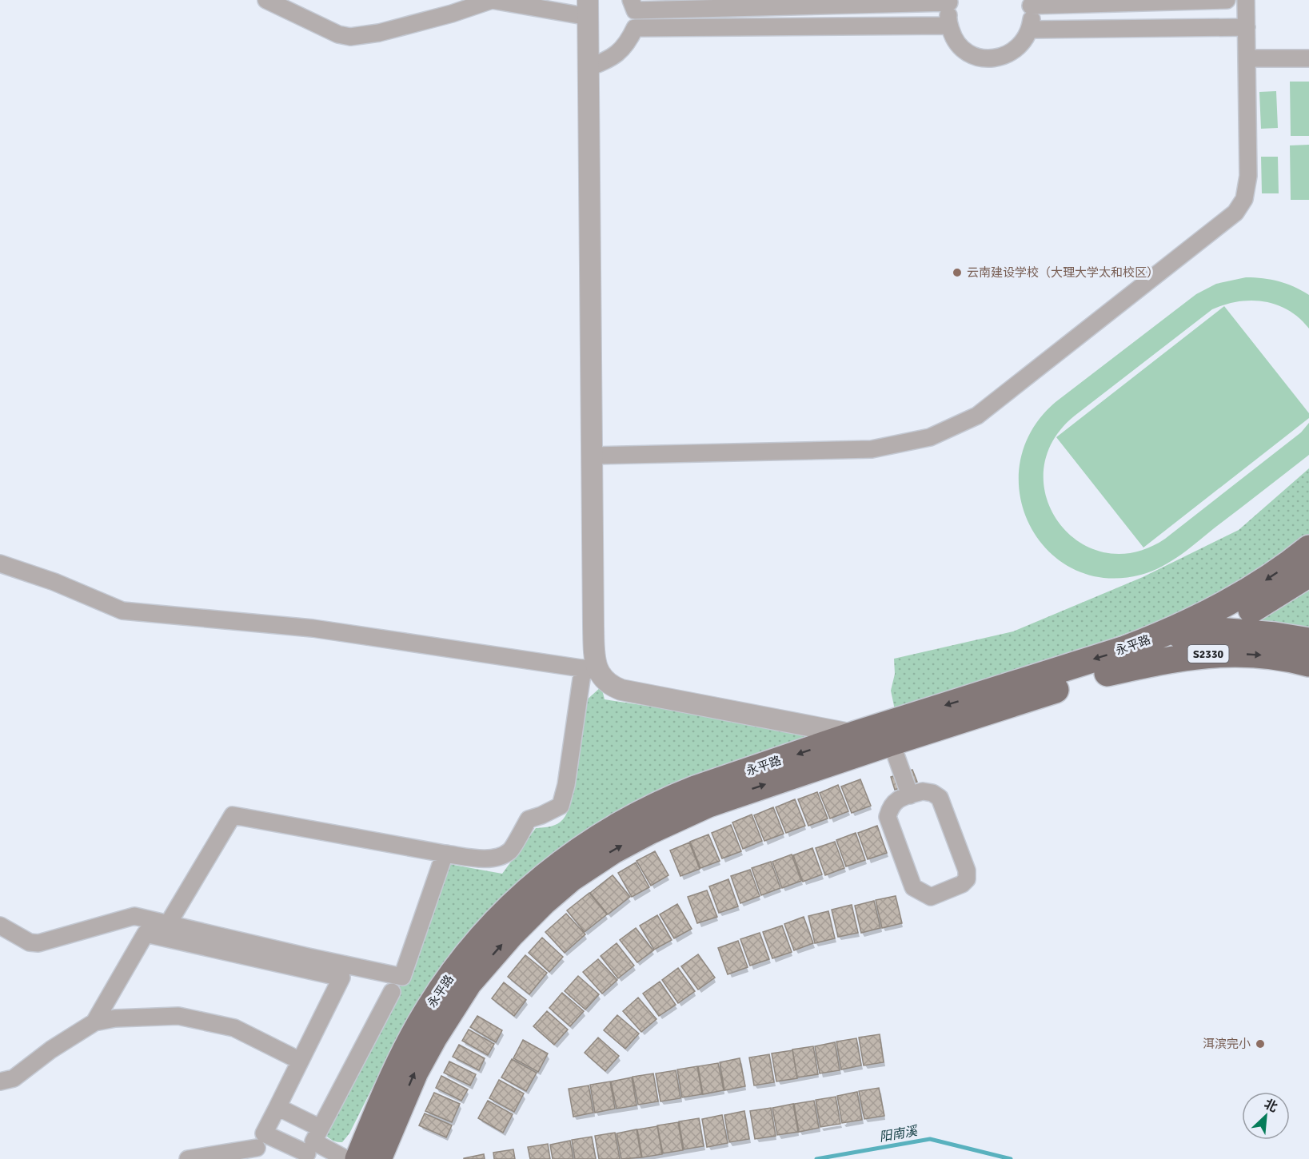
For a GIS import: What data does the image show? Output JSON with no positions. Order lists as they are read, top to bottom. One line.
{"streets":{"main road":["永平路","S2330"]},"crossings":[["永平路","S2330"]],"water":["阳南溪"],"places":["云南建设学校（大理大学太和校区）","洱滨完小"],"north":"top right"}
